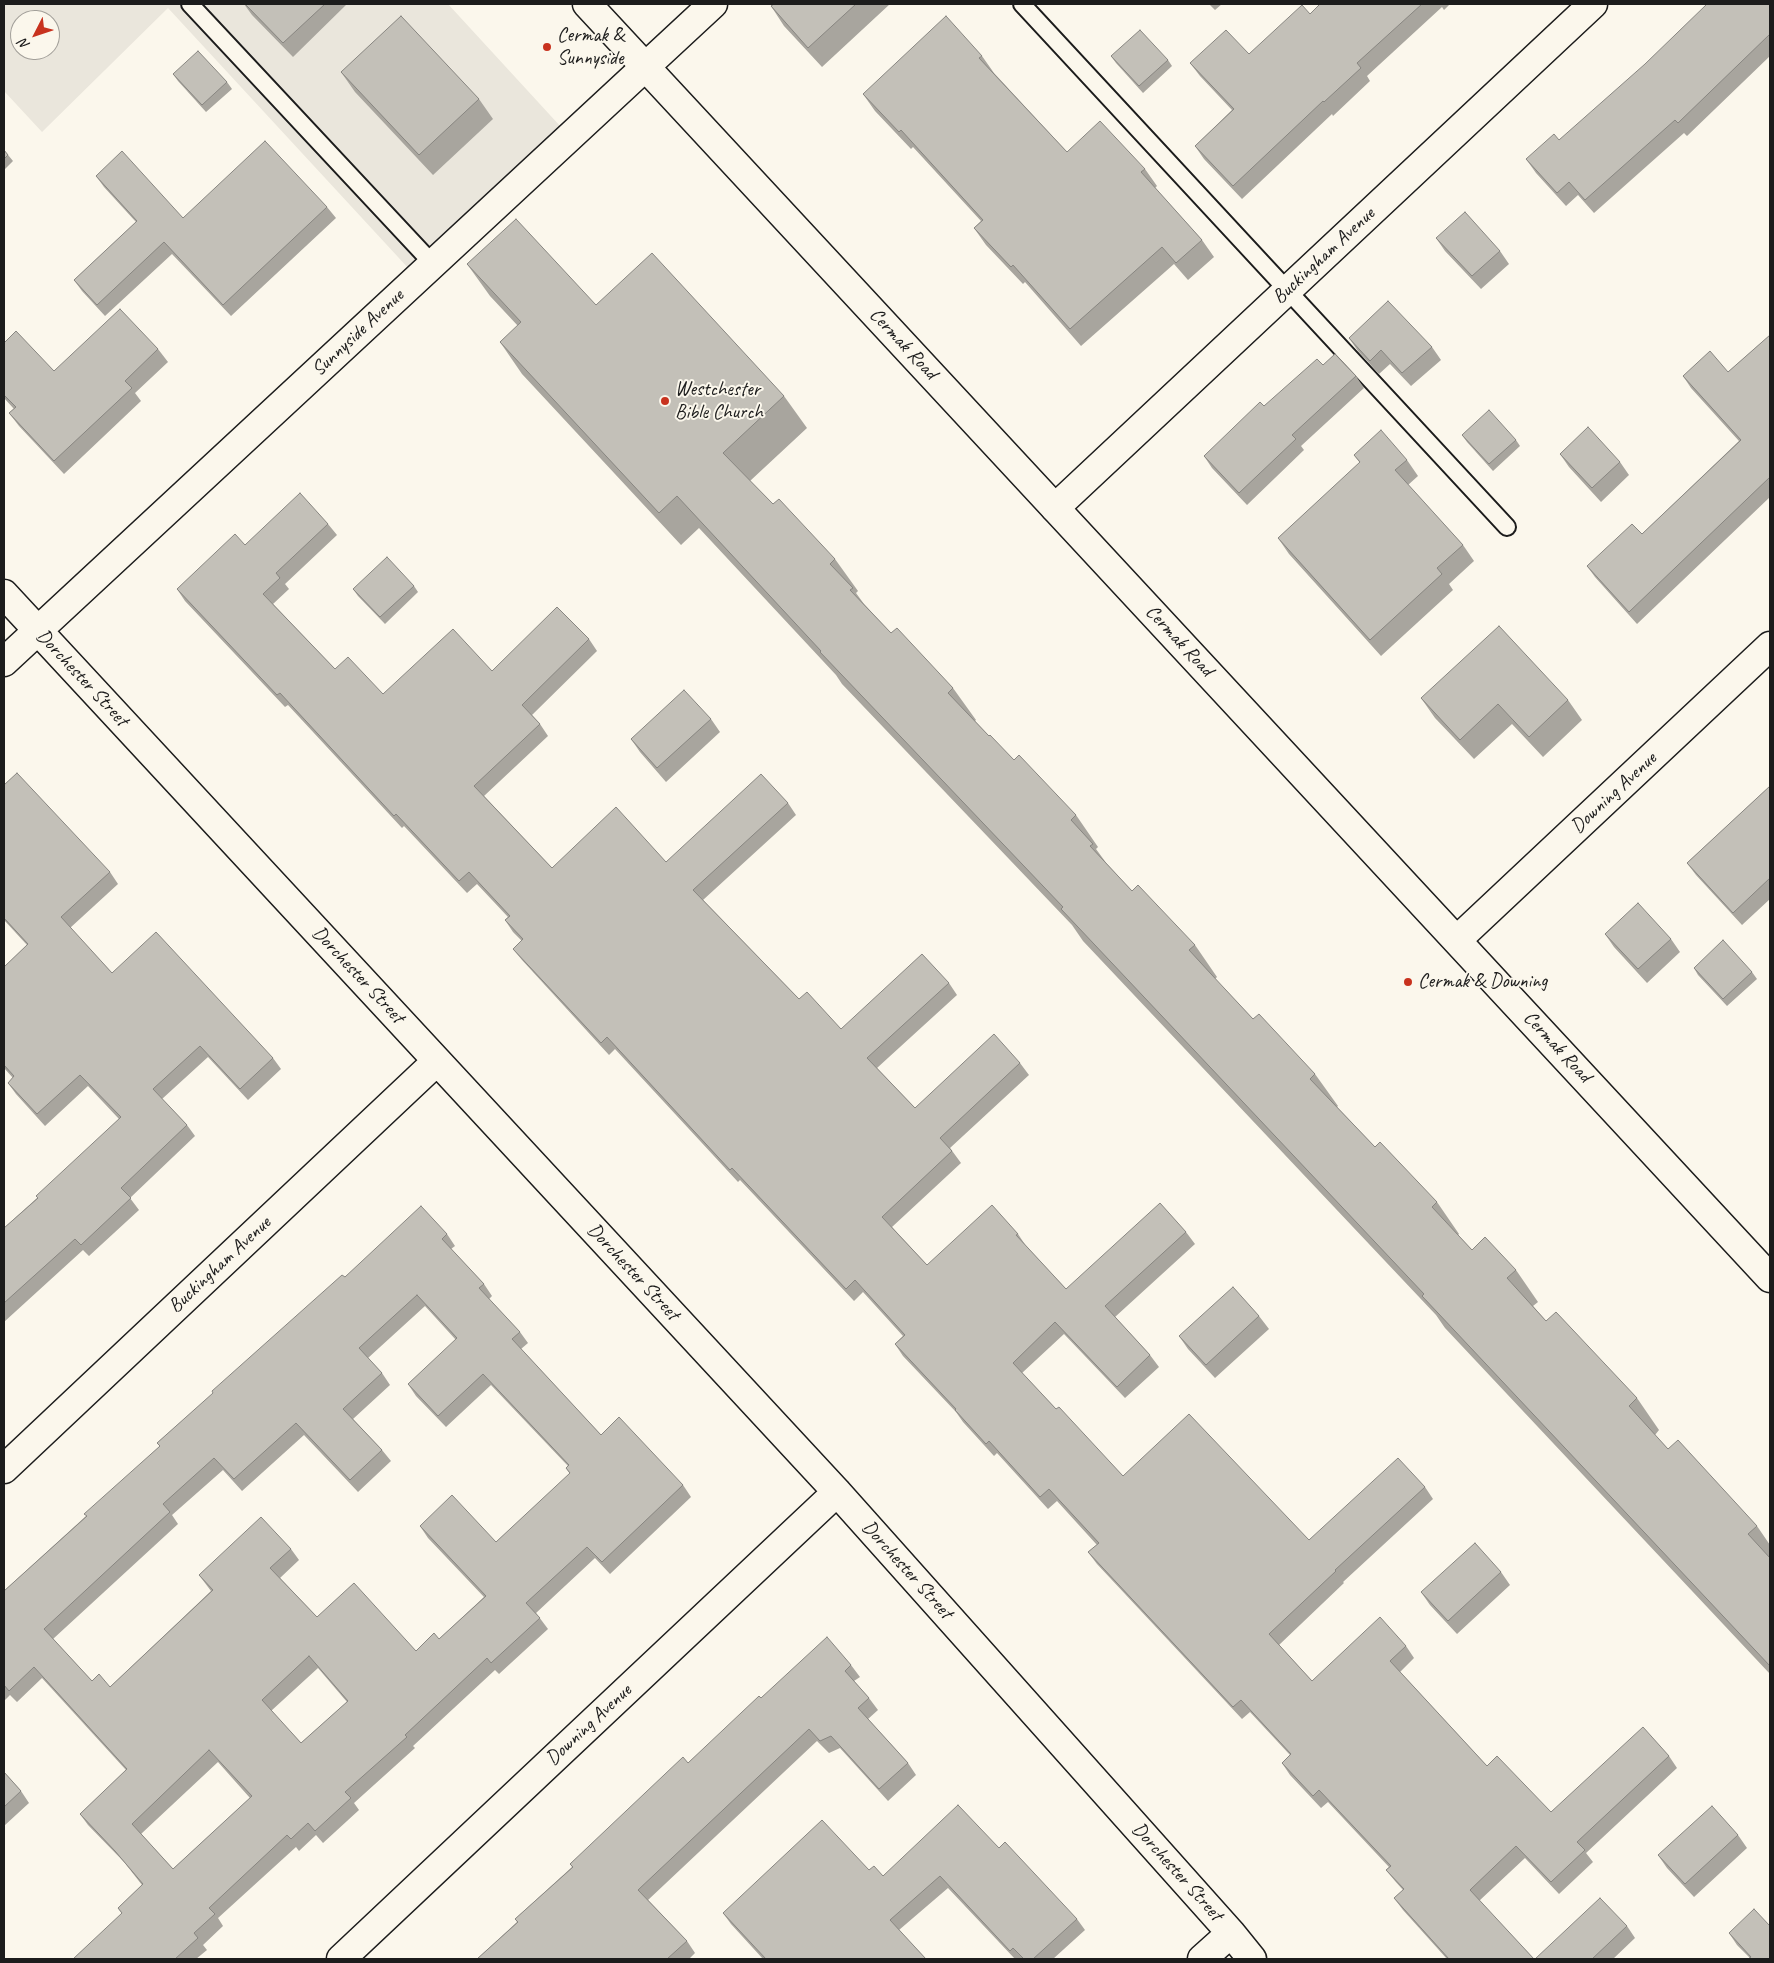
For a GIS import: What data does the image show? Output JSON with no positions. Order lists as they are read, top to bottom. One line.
{"streets":{"street":["Buckingham Avenue","Sunnyside Avenue","Cermak Road","Dorchester Street","Downing Avenue"]},"crossings":[["Buckingham Avenue","Cermak Road"],["Buckingham Avenue","Dorchester Street"],["Sunnyside Avenue","Cermak Road"],["Sunnyside Avenue","Dorchester Street"],["Cermak Road","Downing Avenue"],["Dorchester Street","Downing Avenue"]],"places":["Cermak & Sunnyside","Westchester Bible Church","Cermak & Downing"],"north":"bottom left"}
